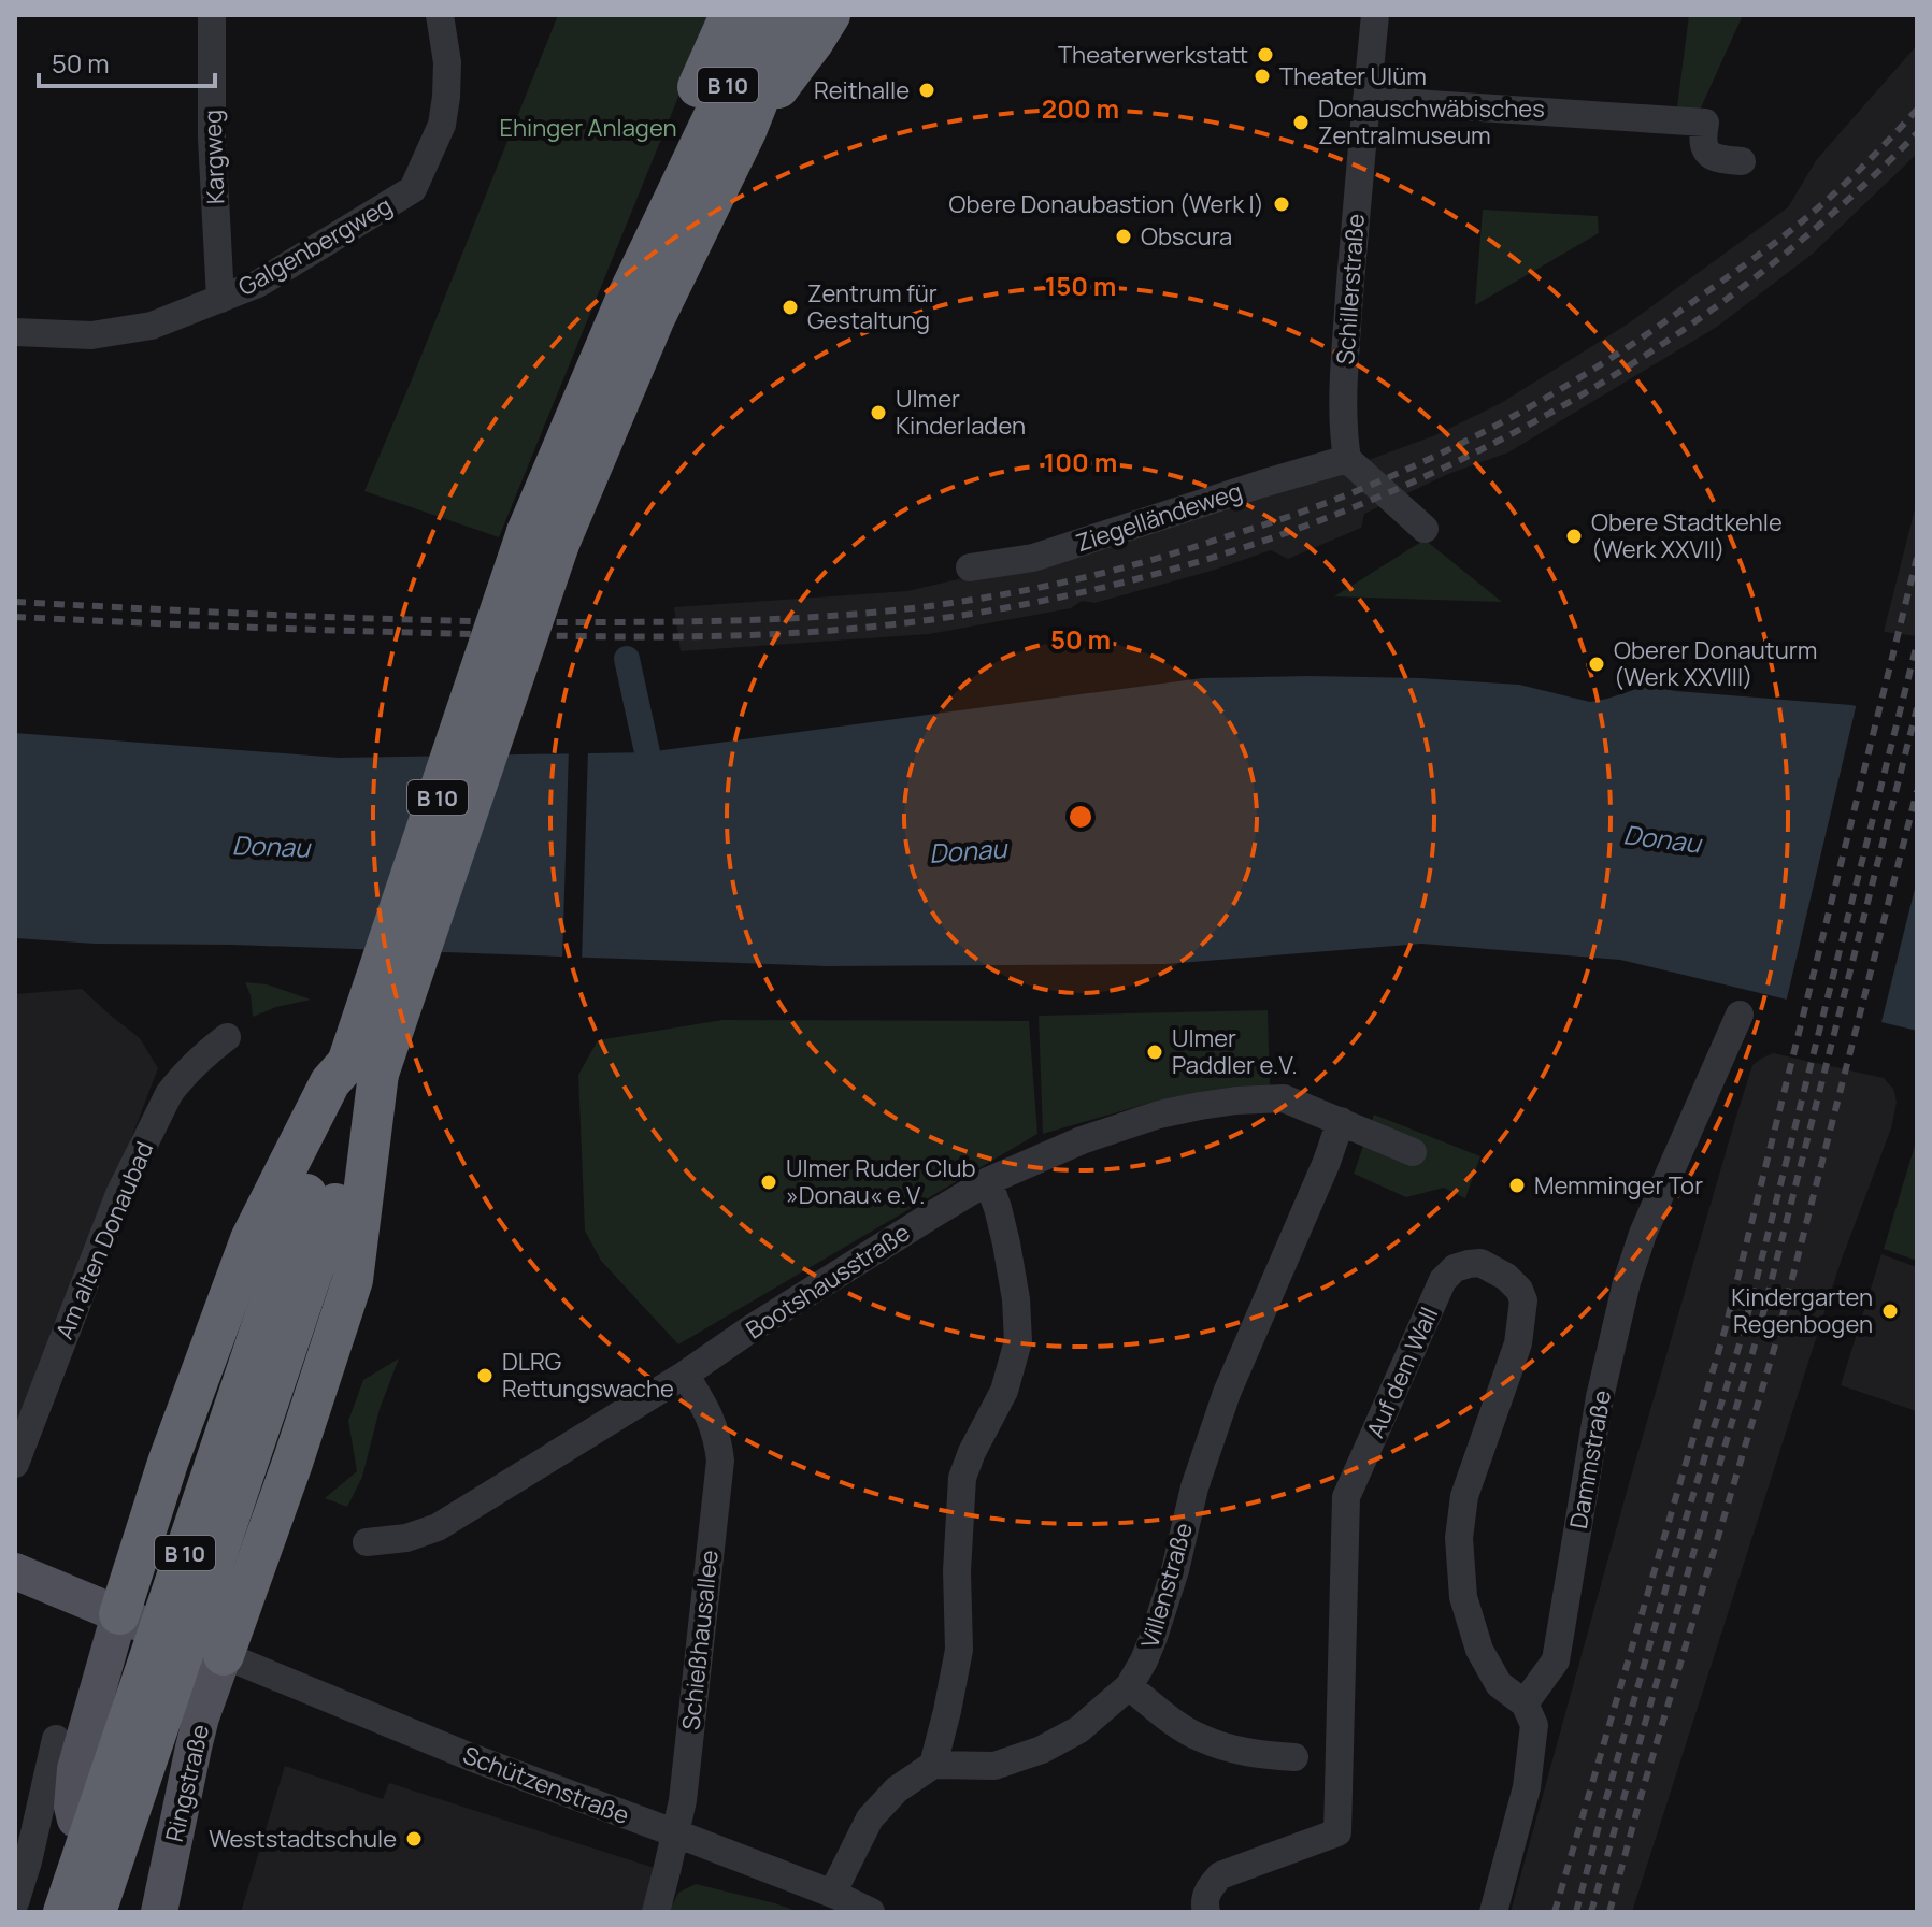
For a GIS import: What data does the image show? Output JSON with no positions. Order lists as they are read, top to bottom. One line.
{"streets":{"highway":["B 10"],"main road":["Ringstraße"],"street":["Kargweg","Galgenbergweg","Schillerstraße","Ziegelländeweg","Am alten Donaubad","Bootshausstraße","Auf dem Wall","Dammstraße","Villenstraße","Schießhausallee","Schützenstraße"]},"crossings":[["Kargweg","Galgenbergweg"],["Schillerstraße","Ziegelländeweg"],["Bootshausstraße","Villenstraße"],["Bootshausstraße","Schießhausallee"],["Auf dem Wall","Dammstraße"],["Schießhausallee","Schützenstraße"],["Ringstraße","Schützenstraße"]],"water":["Donau"],"parks":["Ehinger Anlagen"],"places":["Theaterwerkstatt","Theater Ulüm","Reithalle","Donauschwäbisches Zentralmuseum","Obere Donaubastion (Werk I)","Obscura","Zentrum für Gestaltung","Ulmer Kinderladen","Obere Stadtkehle (Werk XXVII)","Oberer Donauturm (Werk XXVIII)","Ulmer Paddler e.V.","Ulmer Ruder Club »Donau« e.V.","Memminger Tor","Kindergarten Regenbogen","DLRG Rettungswache","Weststadtschule"],"scale_bar":"50 m","rings":["200 m","150 m","100 m","50 m"]}
